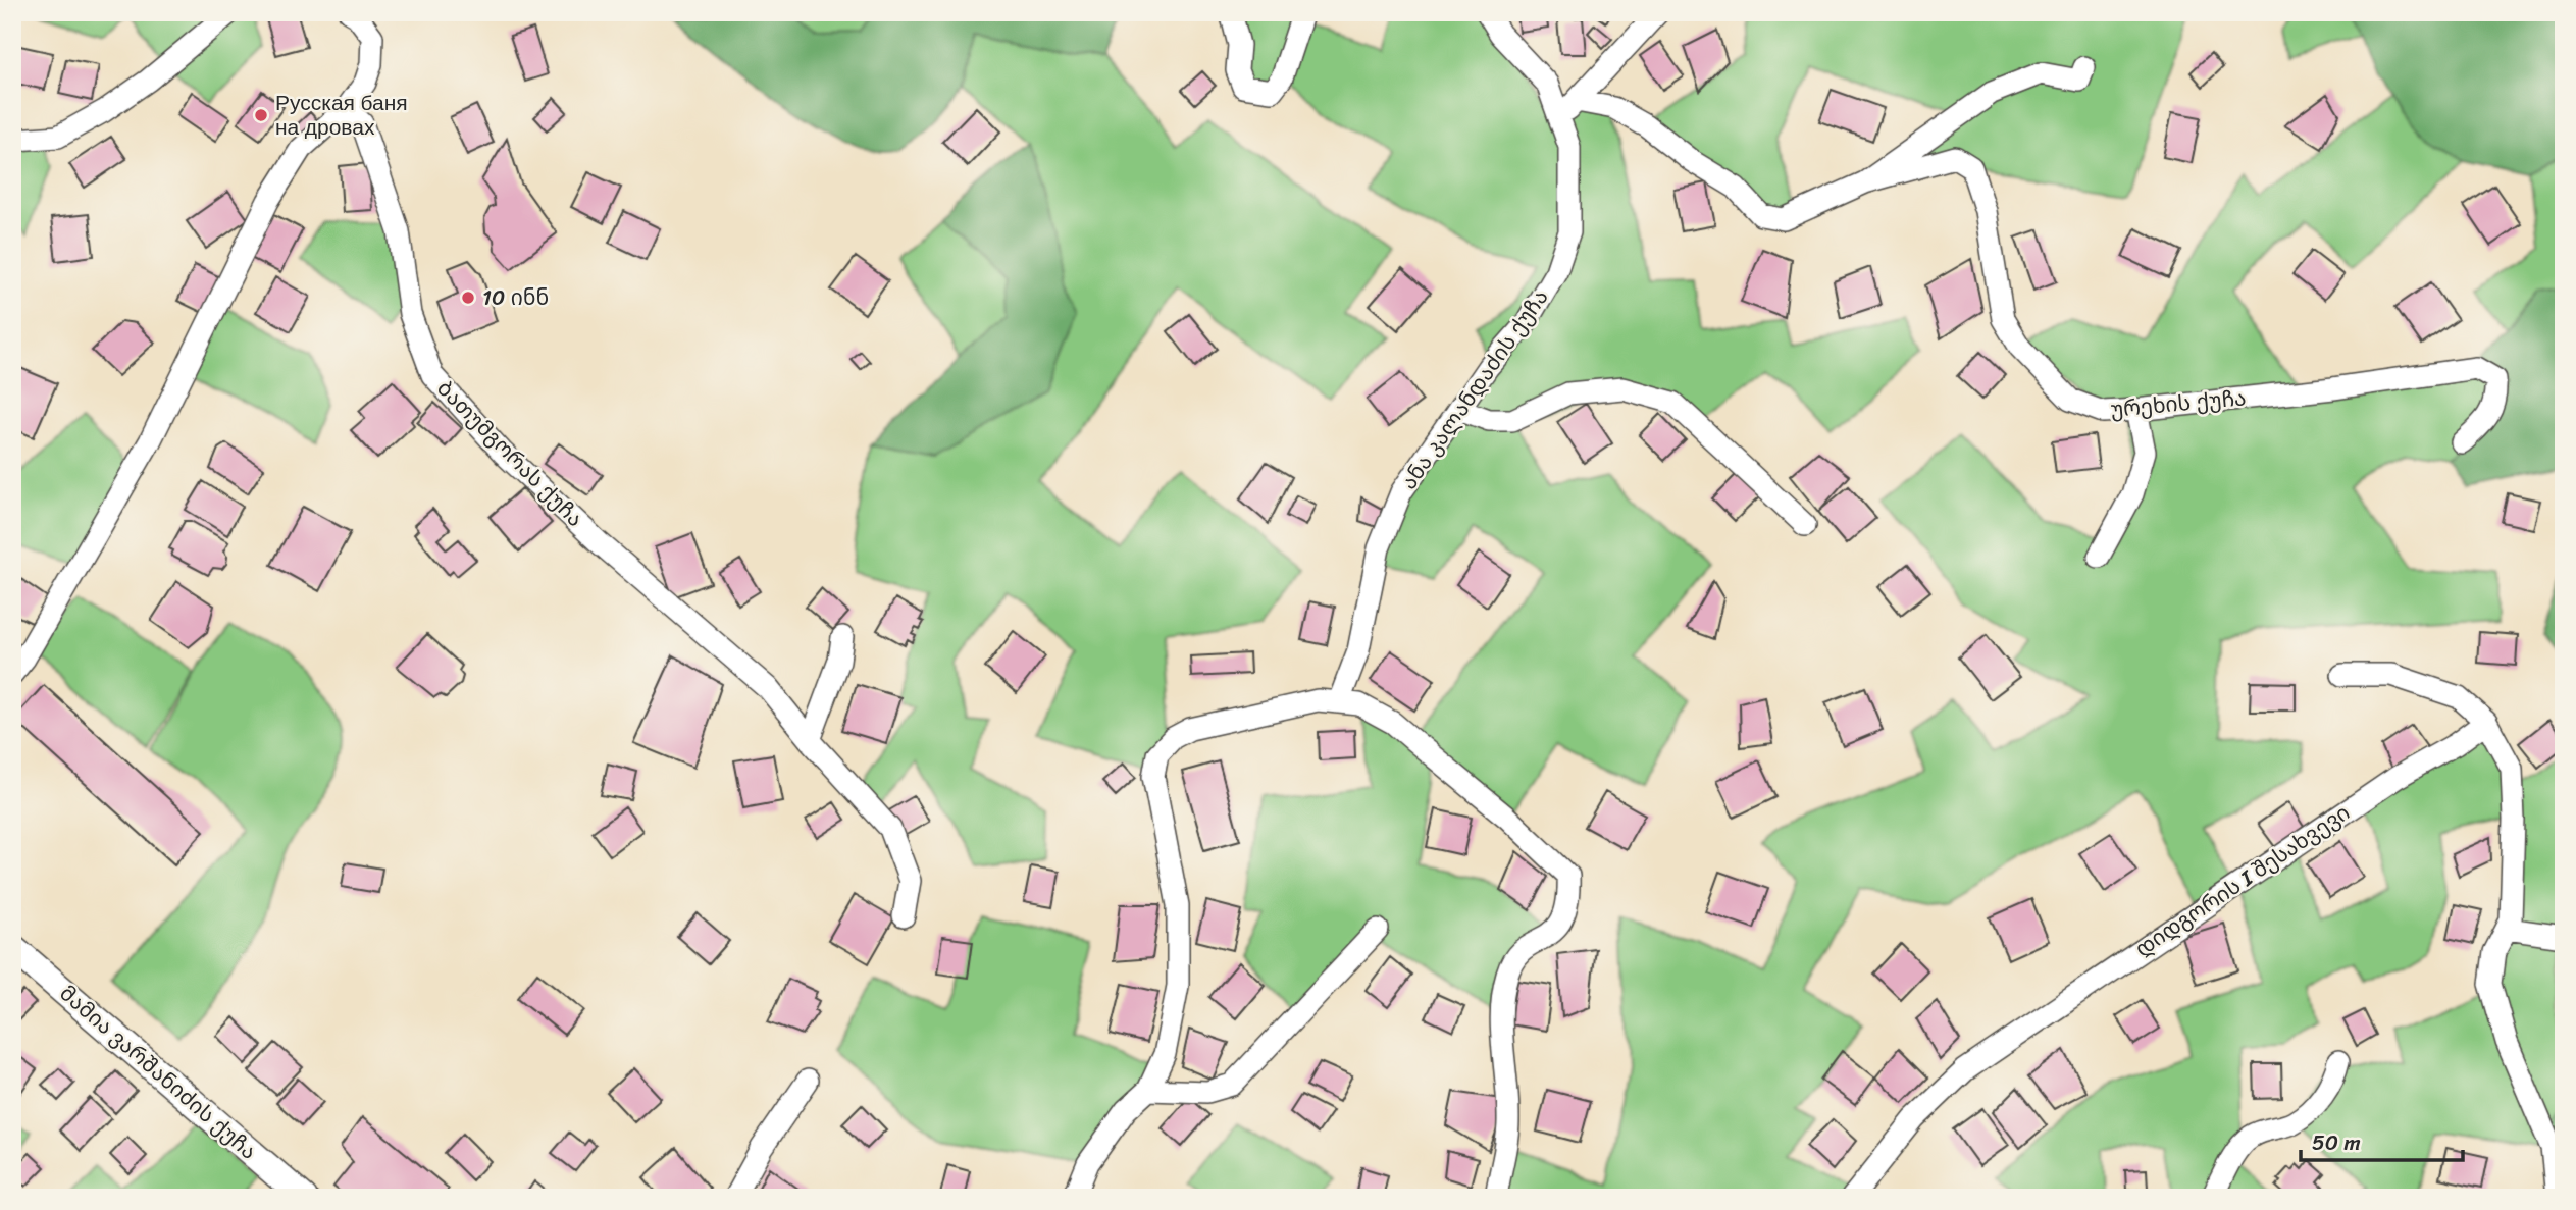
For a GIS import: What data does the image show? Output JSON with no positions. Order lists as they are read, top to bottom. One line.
{"streets":{"street":["ანა კალანდაძის ქუჩა","ურეხის ქუჩა","ბათუმგორას ქუჩა","დიდგორის I შესახვევი","მამია ვარშანიძის ქუჩა"]},"places":["Русская баня на дровах","10 ინნ"],"scale_bar":"50 m"}
